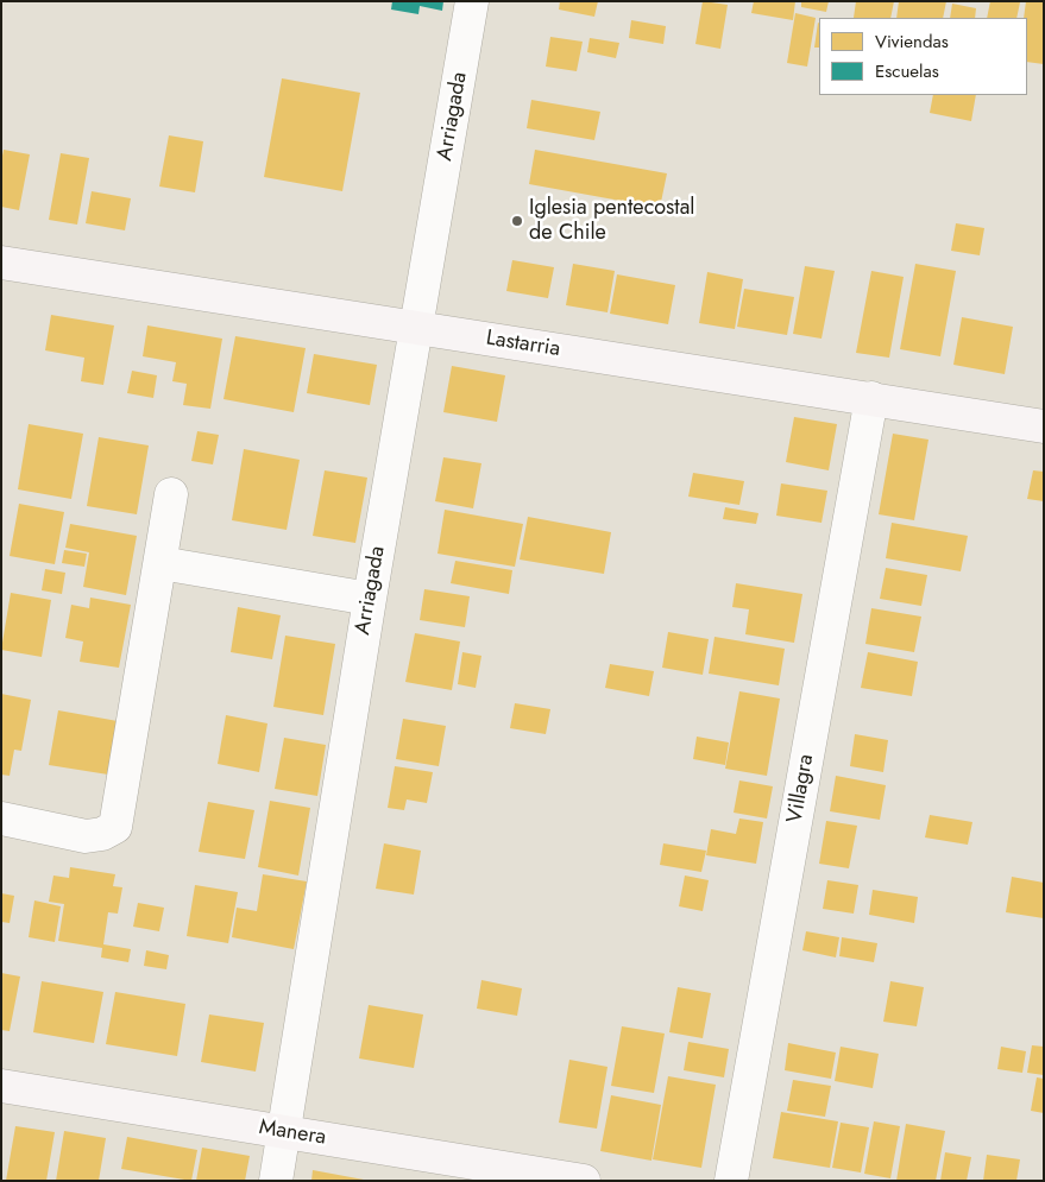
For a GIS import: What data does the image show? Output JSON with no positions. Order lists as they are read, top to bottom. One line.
{"streets":{"main road":["Lastarria","Manera"],"street":["Arriagada","Villagra"]},"crossings":[["Arriagada","Lastarria"],["Arriagada","Manera"],["Lastarria","Villagra"]],"places":["Iglesia pentecostal de Chile"],"legend":["Viviendas","Escuelas"]}
